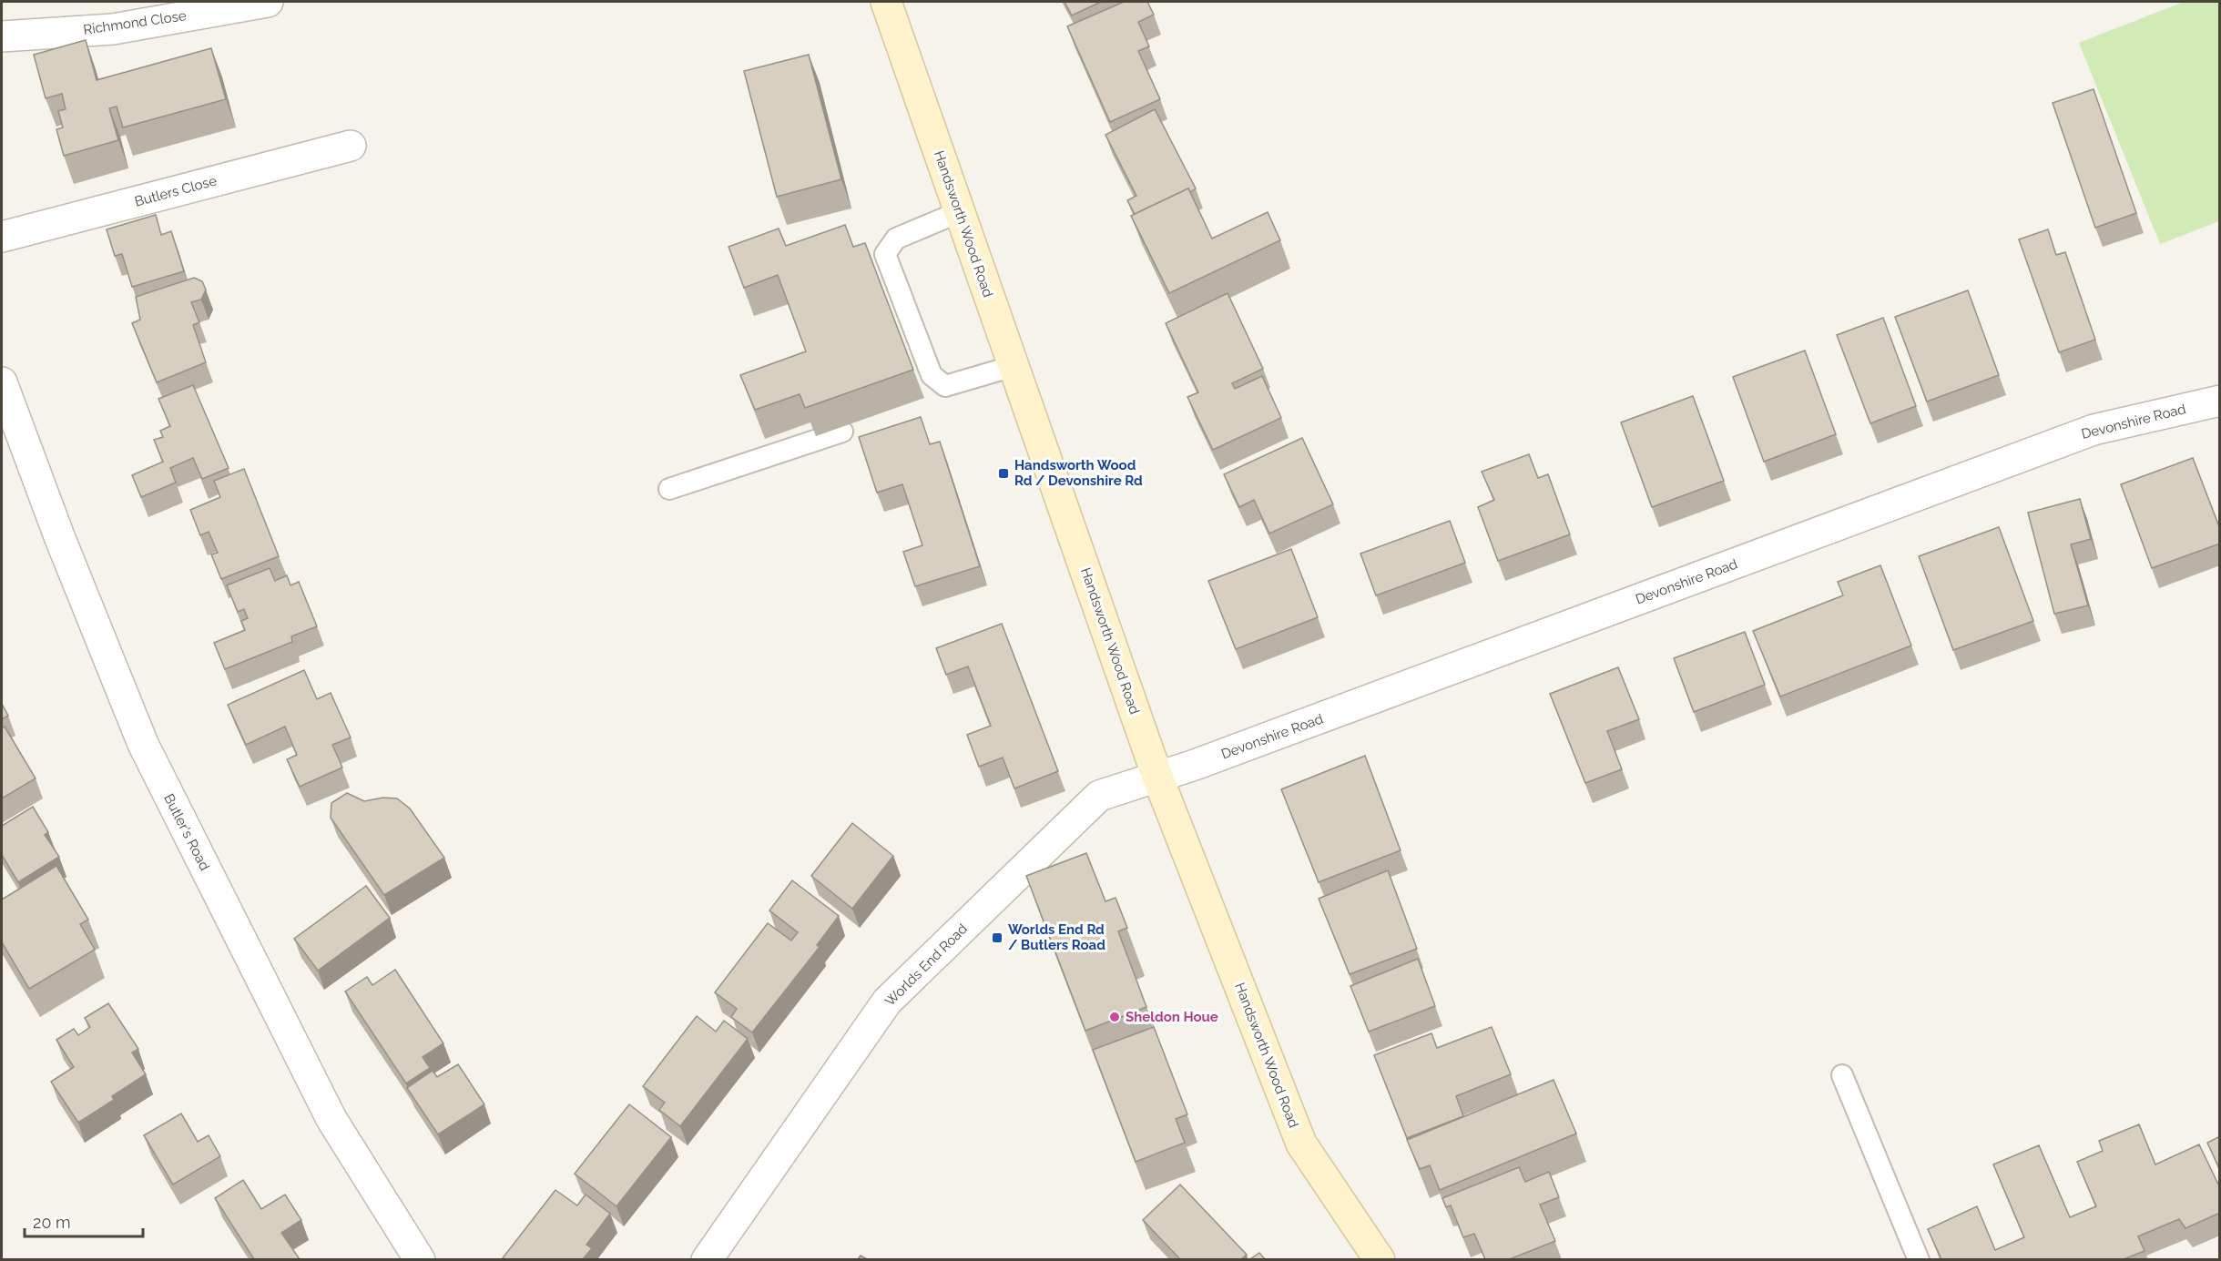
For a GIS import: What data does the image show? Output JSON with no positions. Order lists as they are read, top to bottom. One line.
{"streets":{"main road":["Handsworth Wood Road"],"street":["Richmond Close","Butlers Close","Devonshire Road","Butler's Road","Worlds End Road"]},"crossings":[["Handsworth Wood Road","Devonshire Road"],["Handsworth Wood Road","Worlds End Road"],["Devonshire Road","Worlds End Road"]],"places":{"transit":["Handsworth Wood Rd / Devonshire Rd","Worlds End Rd / Butlers Road"],"other":["Sheldon Houe"]},"scale_bar":"20 m"}
